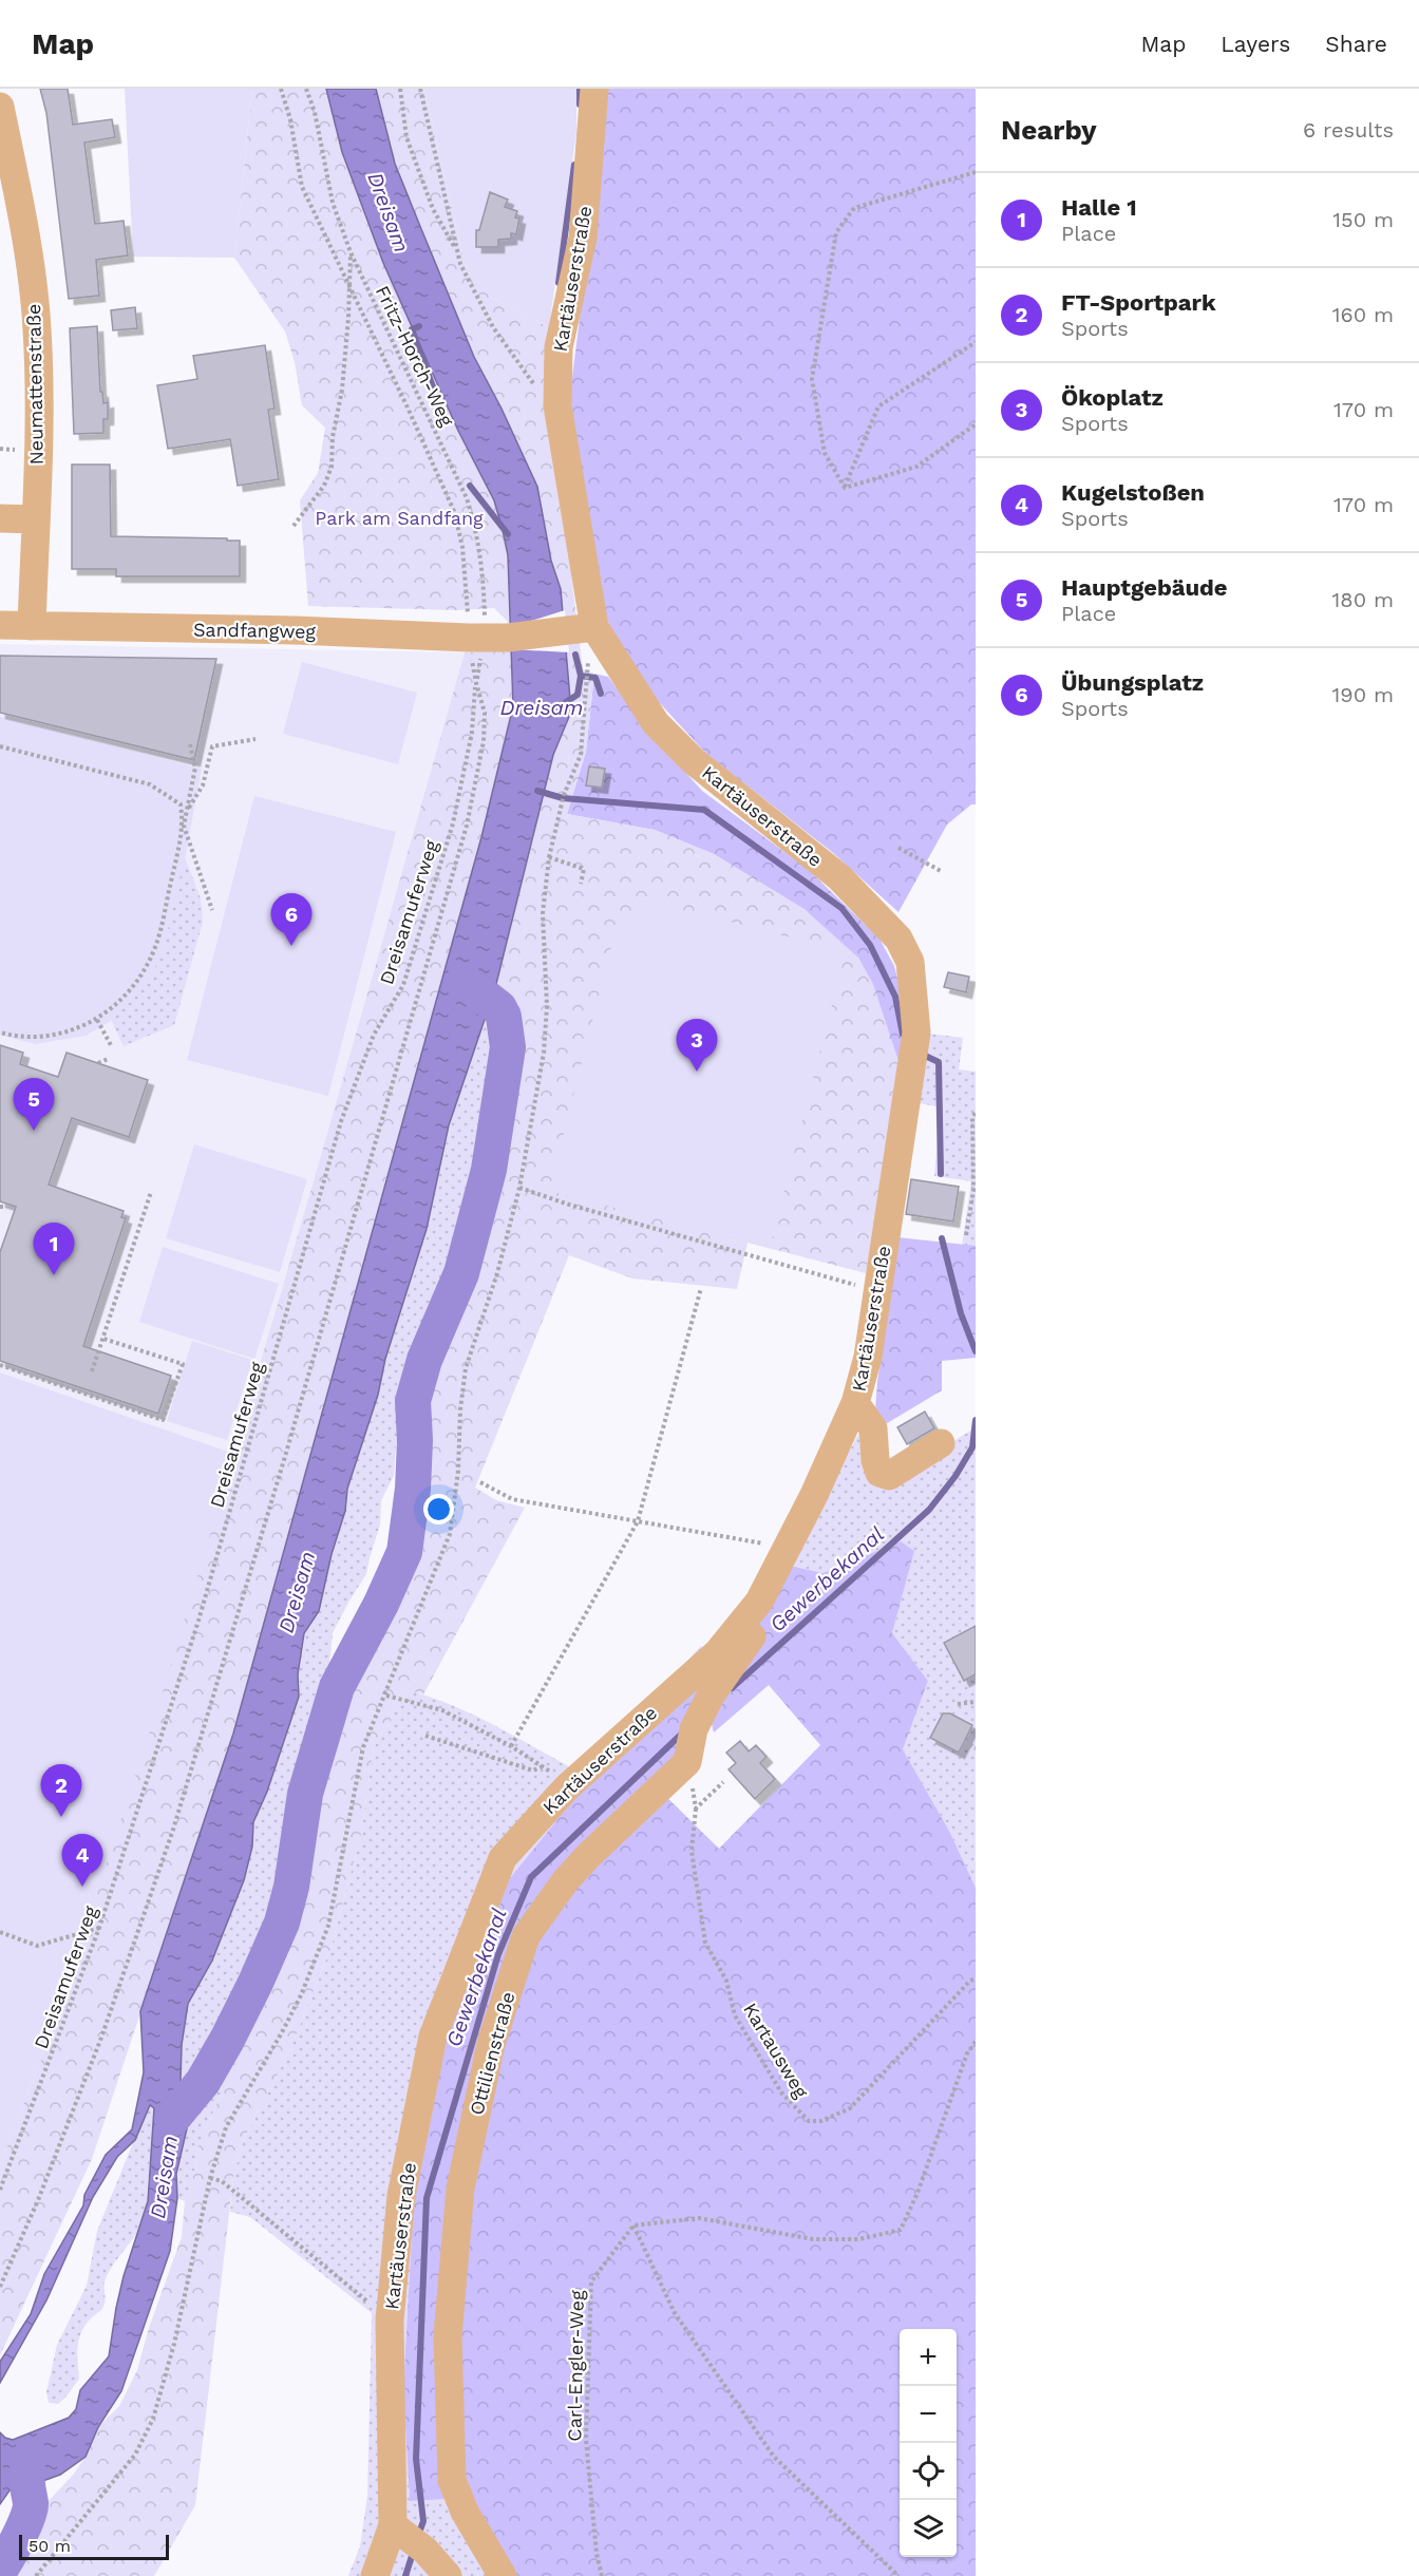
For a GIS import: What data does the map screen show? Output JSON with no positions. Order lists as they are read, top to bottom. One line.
{"streets":{"street":["Kartäuserstraße","Neumattenstraße","Sandfangweg","Ottilienstraße"],"path":["Fritz-Horch-Weg","Dreisamuferweg","Kartausweg","Carl-Engler-Weg"]},"crossings":[["Kartäuserstraße","Sandfangweg"],["Fritz-Horch-Weg","Sandfangweg"],["Neumattenstraße","Sandfangweg"]],"water":["Dreisam","Gewerbekanal"],"parks":["Park am Sandfang"],"scale_bar":"50 m","page":{"header":"Map","nav":["Map","Layers","Share"],"heading":["Nearby","6 results"],"list":[{"mark":"1","name":"Halle 1","note":"Place","value":"150 m"},{"mark":"2","name":"FT-Sportpark","note":"Sports","value":"160 m"},{"mark":"3","name":"Ökoplatz","note":"Sports","value":"170 m"},{"mark":"4","name":"Kugelstoßen","note":"Sports","value":"170 m"},{"mark":"5","name":"Hauptgebäude","note":"Place","value":"180 m"},{"mark":"6","name":"Übungsplatz","note":"Sports","value":"190 m"}],"pins":["6","3","5","1","2","4"],"map_buttons":["+","−"],"scale":"50 m"}}
